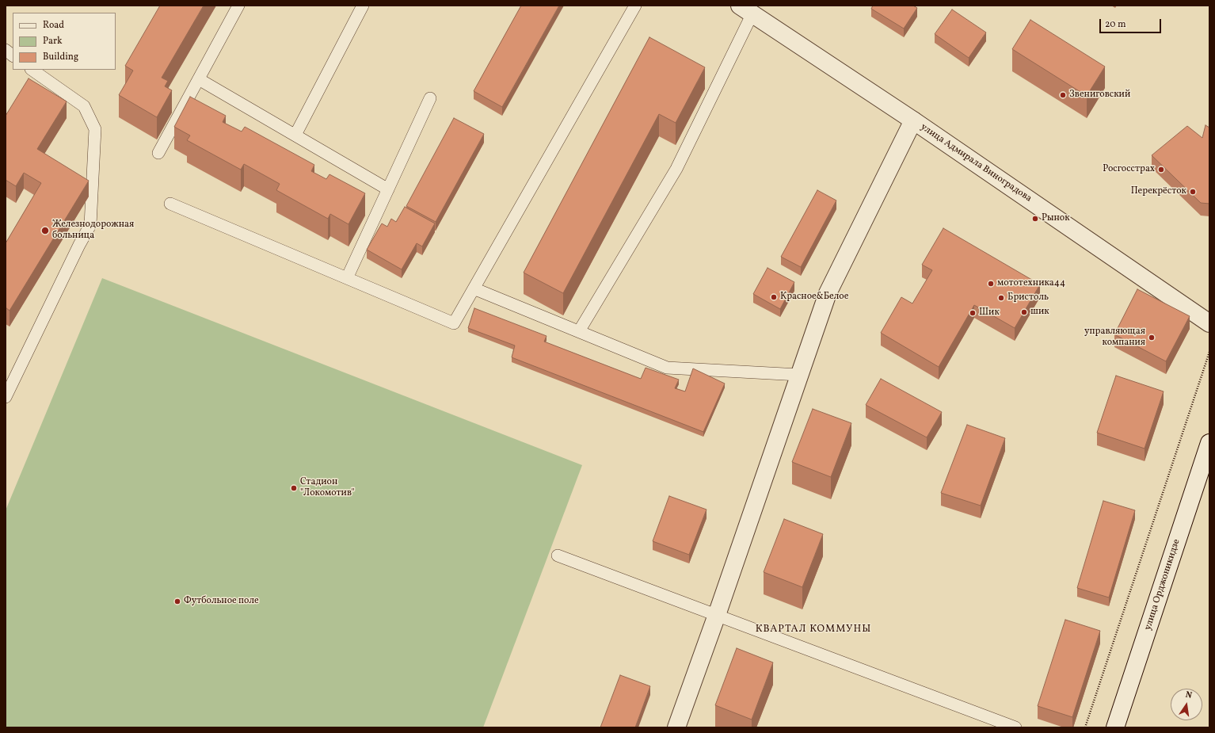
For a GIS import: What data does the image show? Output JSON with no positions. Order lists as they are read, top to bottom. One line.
{"streets":{"street":["улица Адмирала Виноградова","улица Орджоникидзе"]},"districts":["КВАРТАЛ КОММУНЫ"],"places":["Звениговский","Росгосстрах","Перекрёсток","Рынок","Железнодорожная больница","мототехника44","Красное&Белое","Бристоль","шик","Шик","управляющая компания","Стадион \"Локомотив\"","Футбольное поле"],"legend":["Road","Park","Building"],"scale_bar":"20 m","north":"top"}
